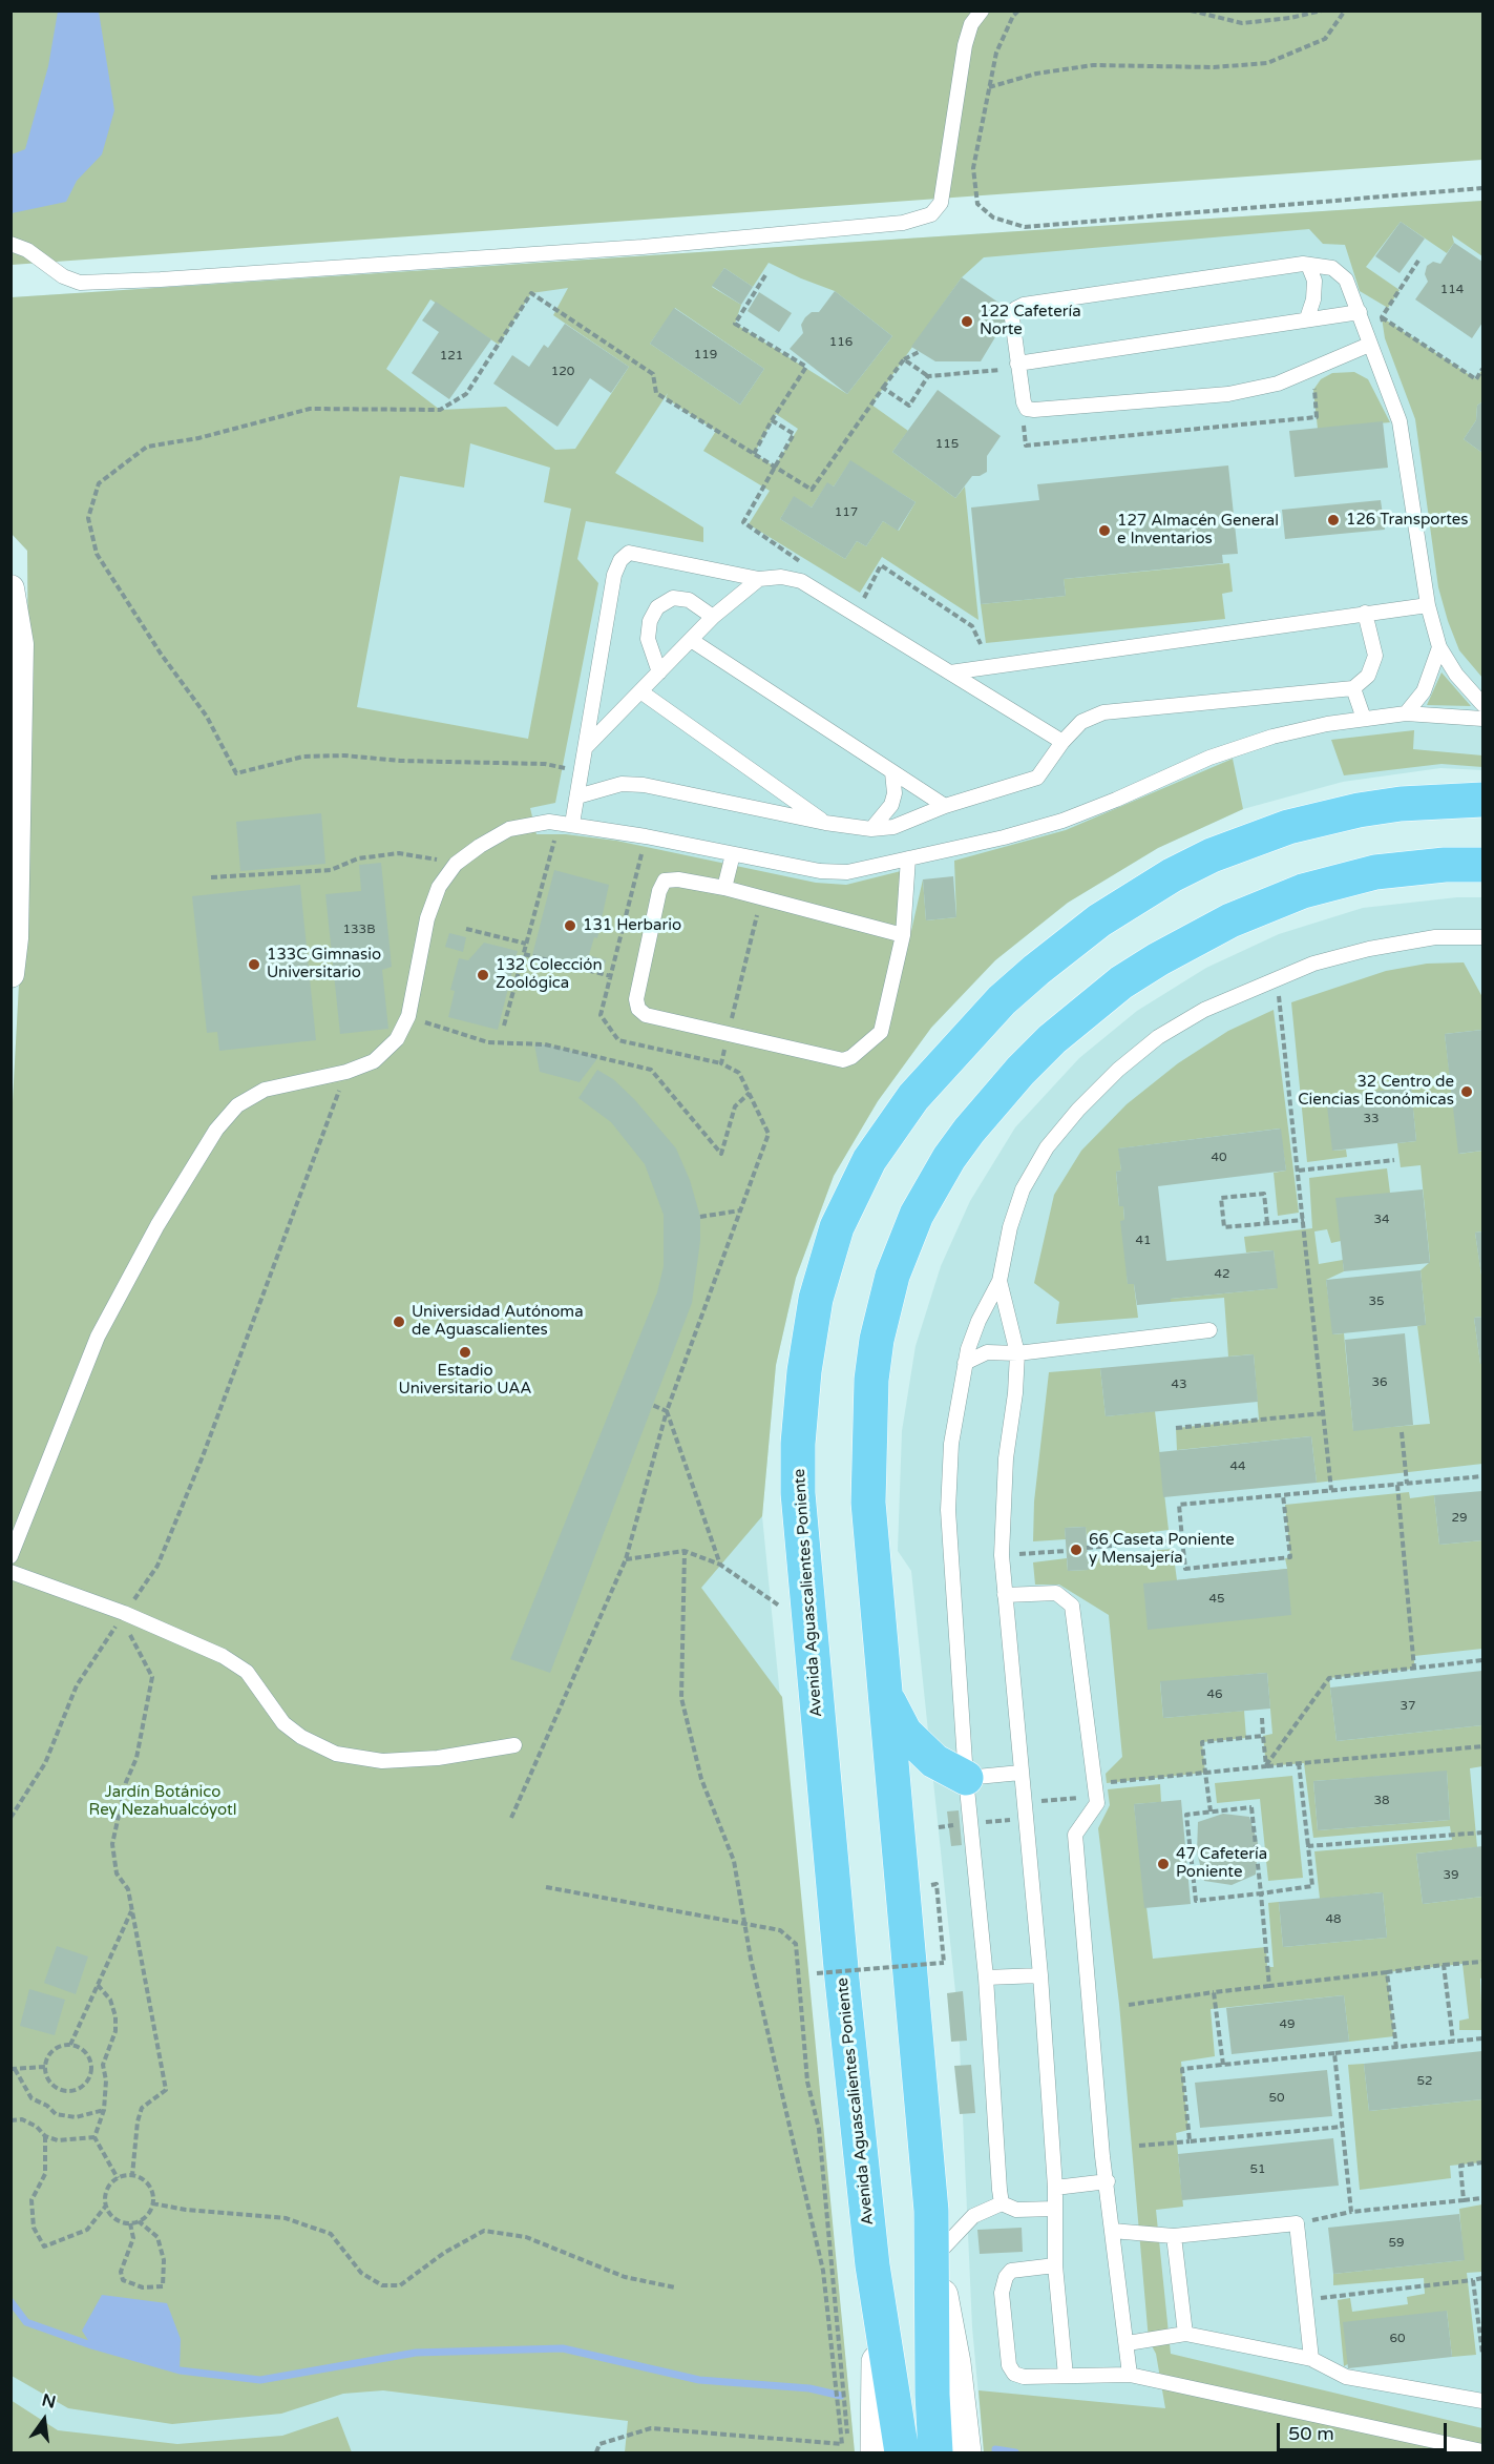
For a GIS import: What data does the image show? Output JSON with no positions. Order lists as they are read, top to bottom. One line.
{"streets":{"main road":["Avenida Aguascalientes Poniente"]},"parks":["Jardín Botánico Rey Nezahualcóyotl"],"places":["122 Cafetería Norte","126 Transportes","127 Almacén General e Inventarios","131 Herbario","133C Gimnasio Universitario","132 Colección Zoológica","32 Centro de Ciencias Económicas","Universidad Autónoma de Aguascalientes","Estadio Universitario UAA","66 Caseta Poniente y Mensajería","47 Cafetería Poniente"],"house_numbers":["114","116","119","121","120","115","117","133B","33","40","34","41","42","35","36","43","44","29","45","46","37","38","39","48","49","52","50","51","59","60"],"scale_bar":"50 m","north":"top"}
